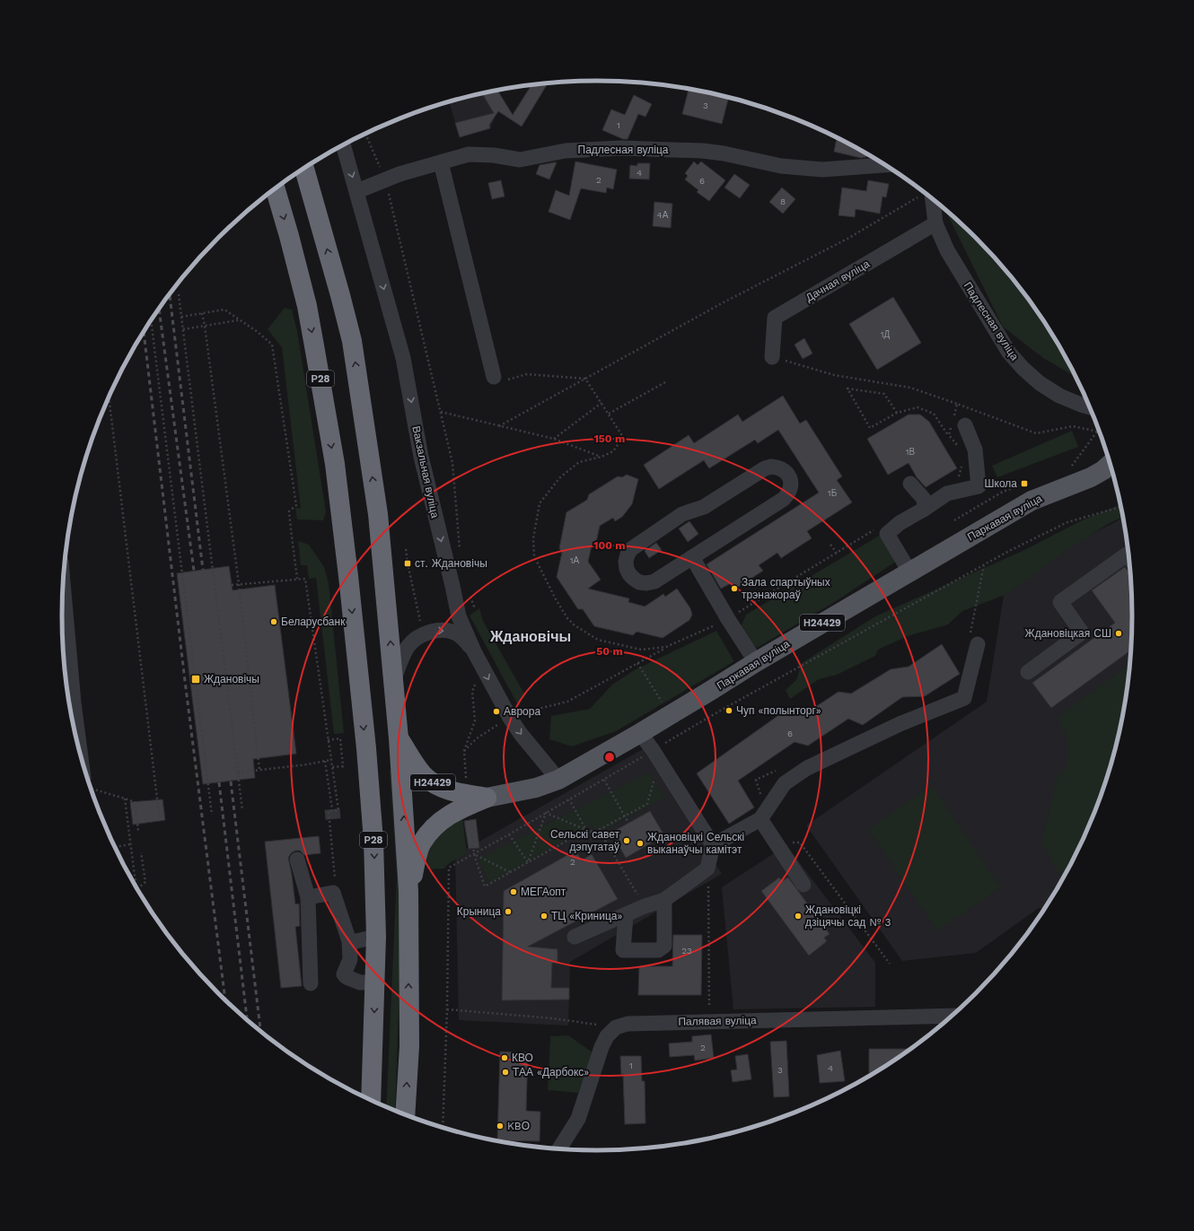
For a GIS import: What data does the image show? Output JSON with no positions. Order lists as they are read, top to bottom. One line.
{"streets":{"highway":["Р28","Н24429"],"main road":["Паркавая вуліца"],"street":["Падлесная вуліца","Дачная вуліца","Вакзальная вуліца","Палявая вуліца"]},"crossings":[["Падлесная вуліца","Дачная вуліца"],["Падлесная вуліца","Вакзальная вуліца"],["Вакзальная вуліца","Паркавая вуліца"],["Паркавая вуліца","Н24429"]],"districts":["Ждановічы"],"places":{"transit":["Школа","ст. Ждановічы","Ждановічы"],"other":["Зала спартыўных трэнажораў","Беларусбанк","Ждановіцкая СШ","Чуп «полынторг»","Аврора","Сельскі савет дэпутатаў","Ждановіцкі Сельскі выканаўчы камітэт","МЕГАопт","Крыница","ТЦ «Криница»","Ждановіцкі дзіцячы сад № 3","КВО","ТАА «Дарбокс»","KBО"]},"house_numbers":["3","1","4","2","6","8","4А","1Д","1В","1Б","1А","6","2","23","2","1","4","3"],"rings":["150 m","100 m","50 m"]}
